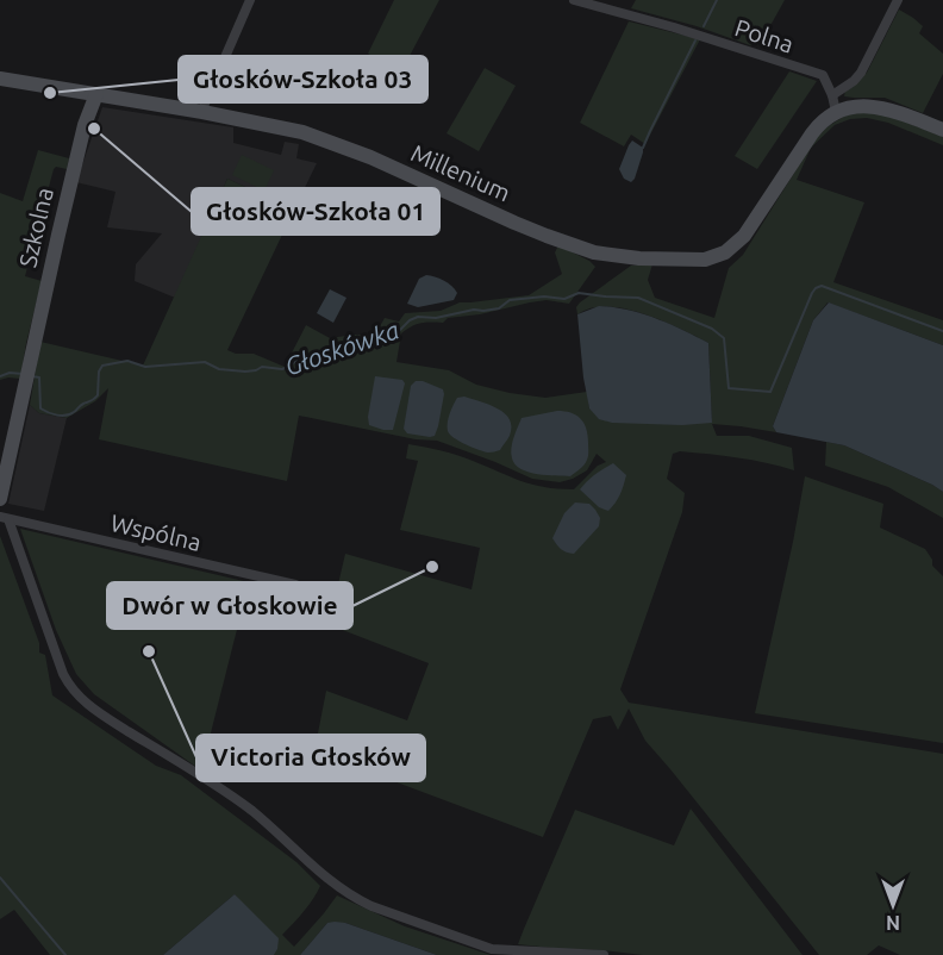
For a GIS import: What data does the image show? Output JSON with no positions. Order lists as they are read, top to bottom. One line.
{"streets":{"street":["Polna","Millenium","Szkolna","Wspólna"]},"crossings":[["Millenium","Szkolna"]],"water":["Głoskówka"],"places":["Głosków-Szkoła 03","Głosków-Szkoła 01","Dwór w Głoskowie","Victoria Głosków"],"north":"bottom"}
